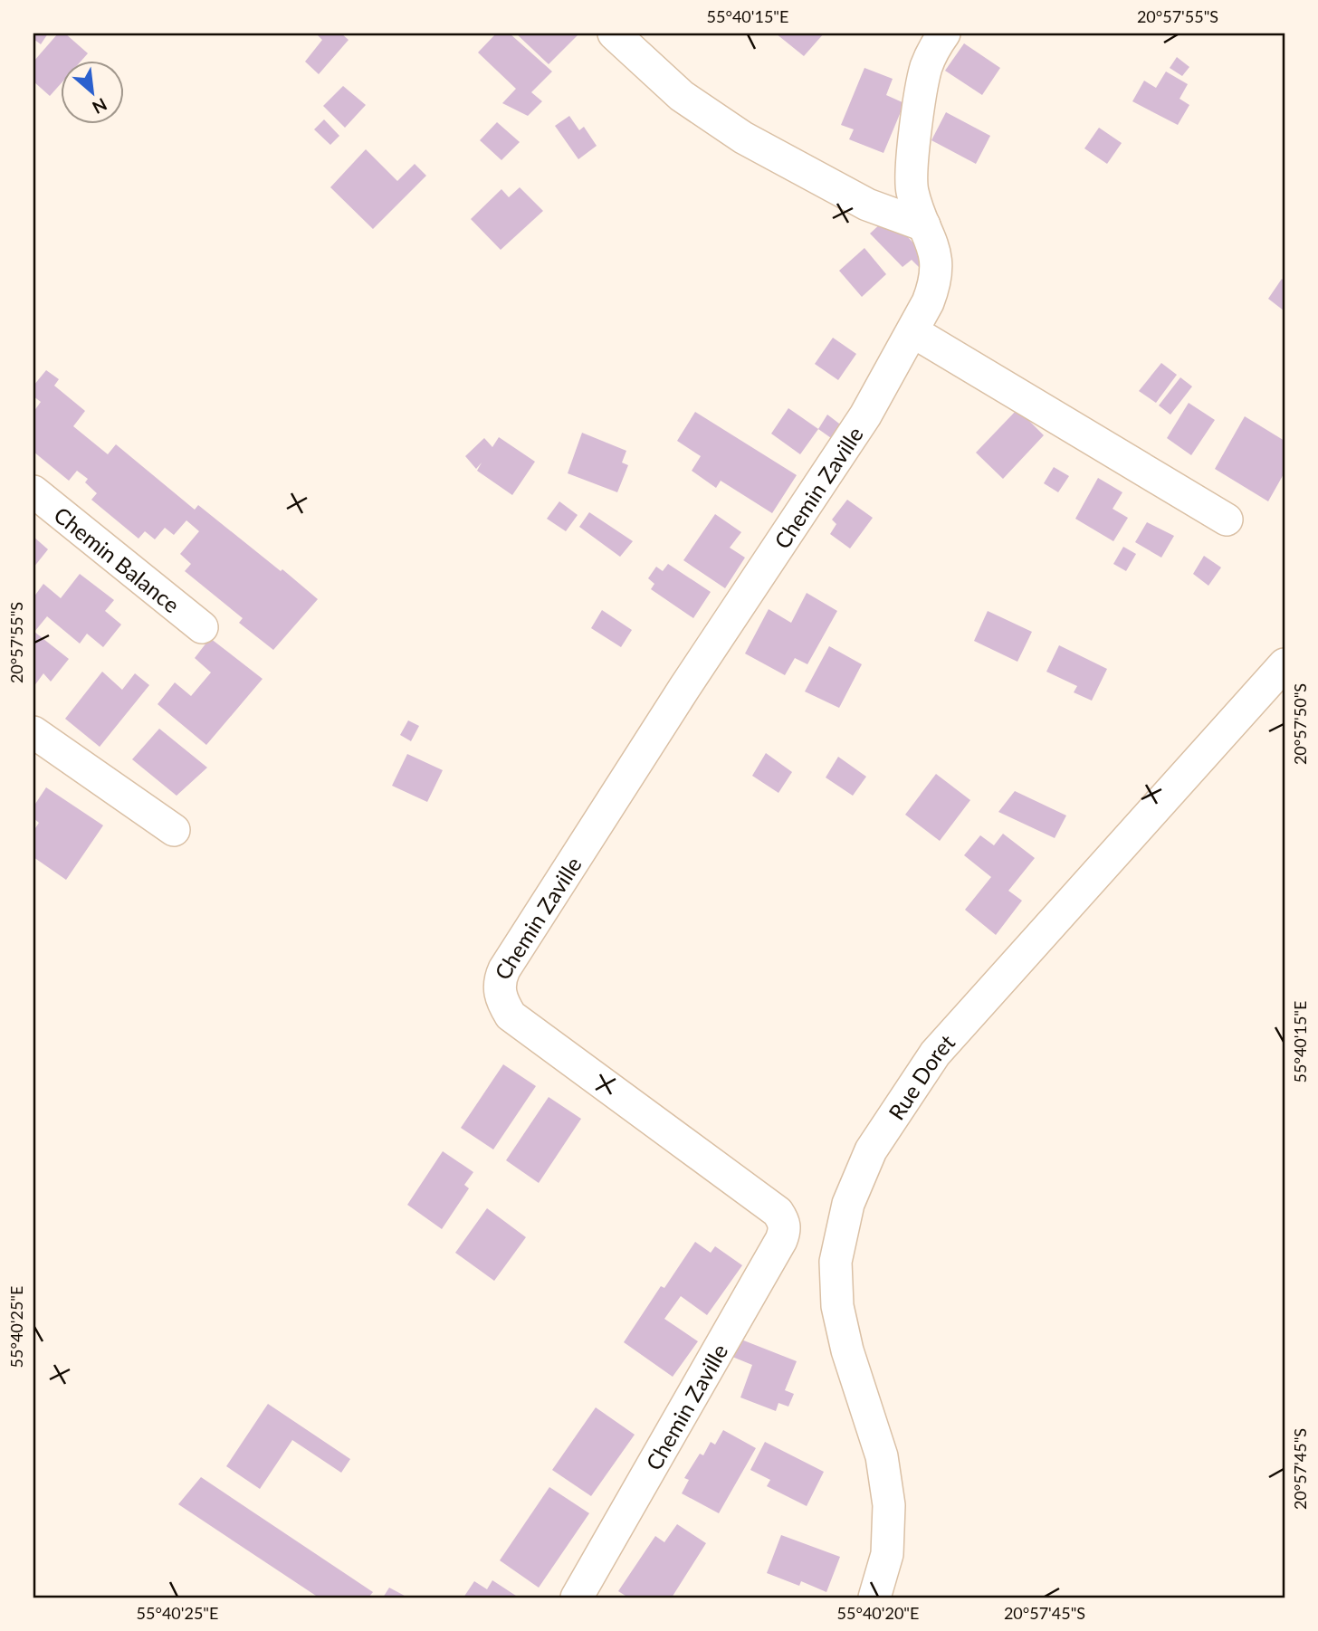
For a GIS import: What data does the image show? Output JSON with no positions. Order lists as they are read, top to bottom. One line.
{"streets":{"street":["Chemin Zaville","Chemin Balance","Rue Doret"]},"north":"bottom right","coordinates":["55°40'15\"E","20°57'55\"S","20°57'50\"S","55°40'25\"E","20°57'45\"S","55°40'20\"E"]}
